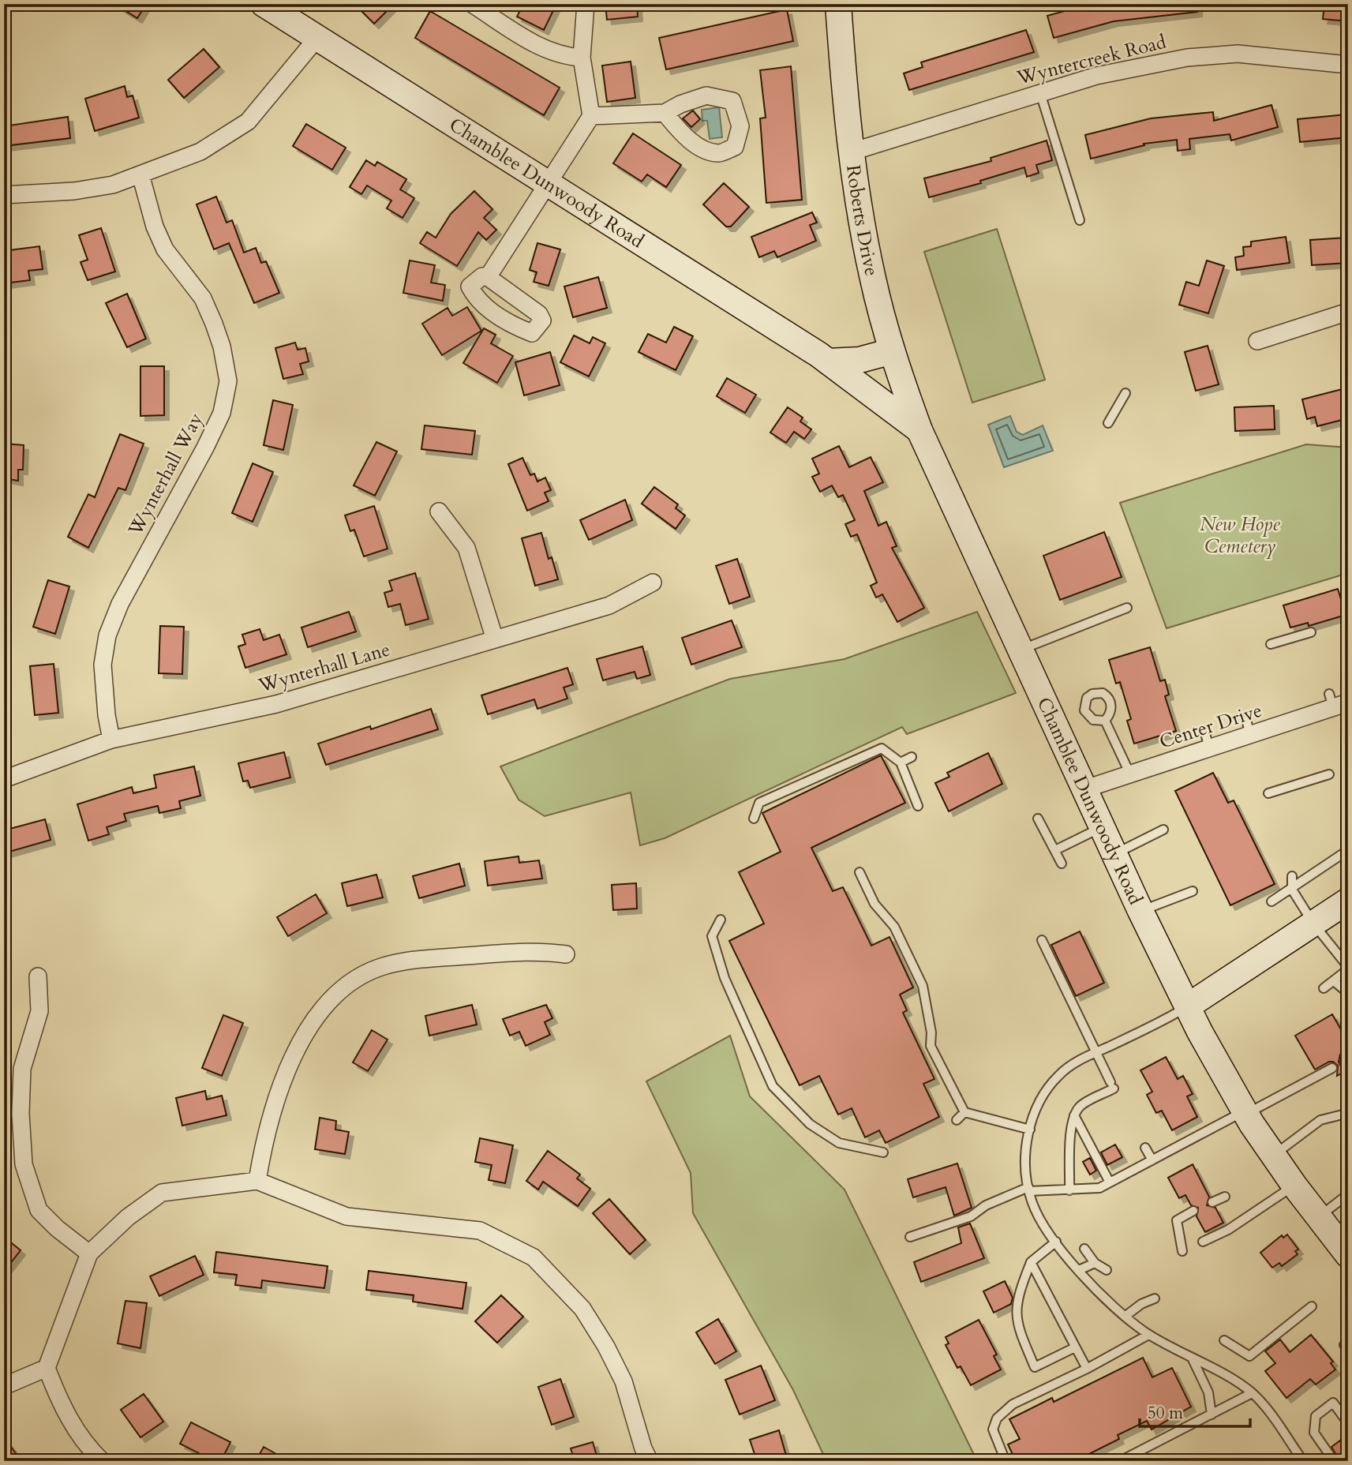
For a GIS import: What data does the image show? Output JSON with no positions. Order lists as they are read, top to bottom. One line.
{"streets":{"street":["Wyntercreek Road","Chamblee Dunwoody Road","Roberts Drive","Wynterhall Way","Wynterhall Lane","Center Drive"]},"crossings":[["Wyntercreek Road","Roberts Drive"],["Chamblee Dunwoody Road","Roberts Drive"],["Chamblee Dunwoody Road","Center Drive"],["Wynterhall Way","Wynterhall Lane"]],"parks":["New Hope Cemetery"],"scale_bar":"50 m"}
